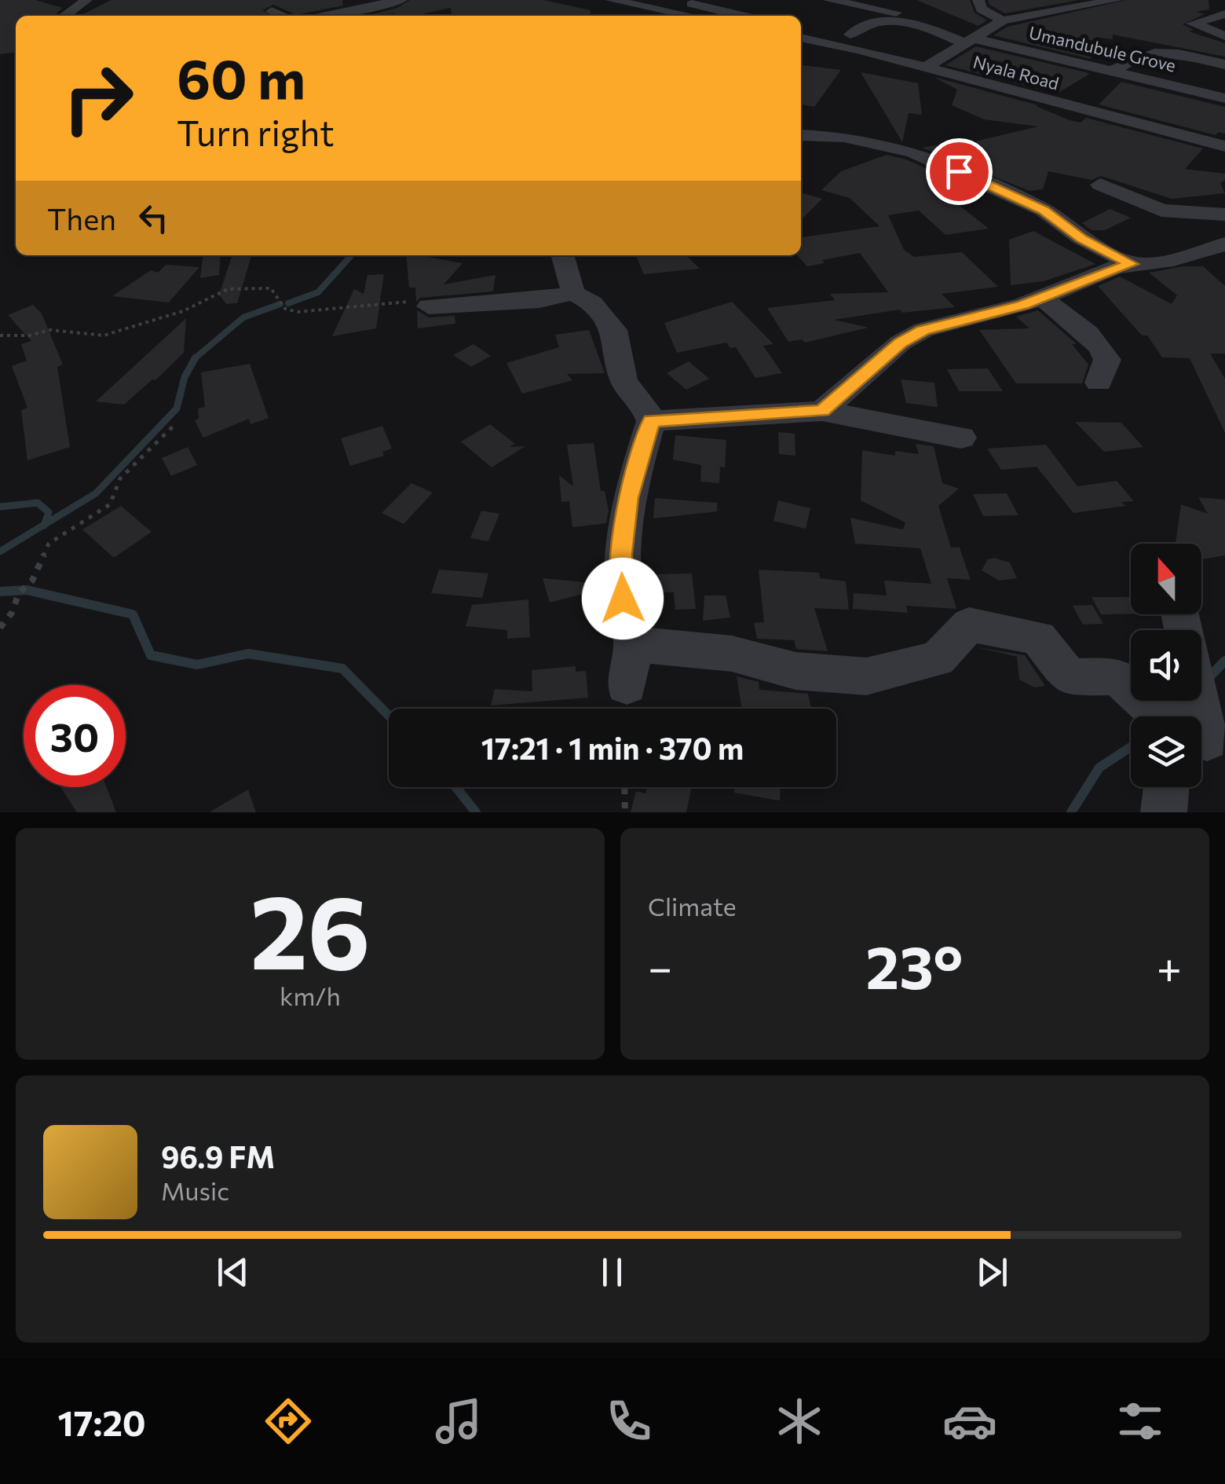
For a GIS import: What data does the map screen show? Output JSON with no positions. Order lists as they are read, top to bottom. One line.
{"streets":{"street":["Umandubule Grove","Nyala Road"]},"north":"top","page":{"turn":["60 m","Turn right"],"then":"Then","limit":"30","trip":"17:21 · 1 min · 370 m","tile":[["26","km/h"],"Climate"],"heat":["−","23°","+"],"song":["96.9 FM","Music"],"tabs":"17:20"}}
